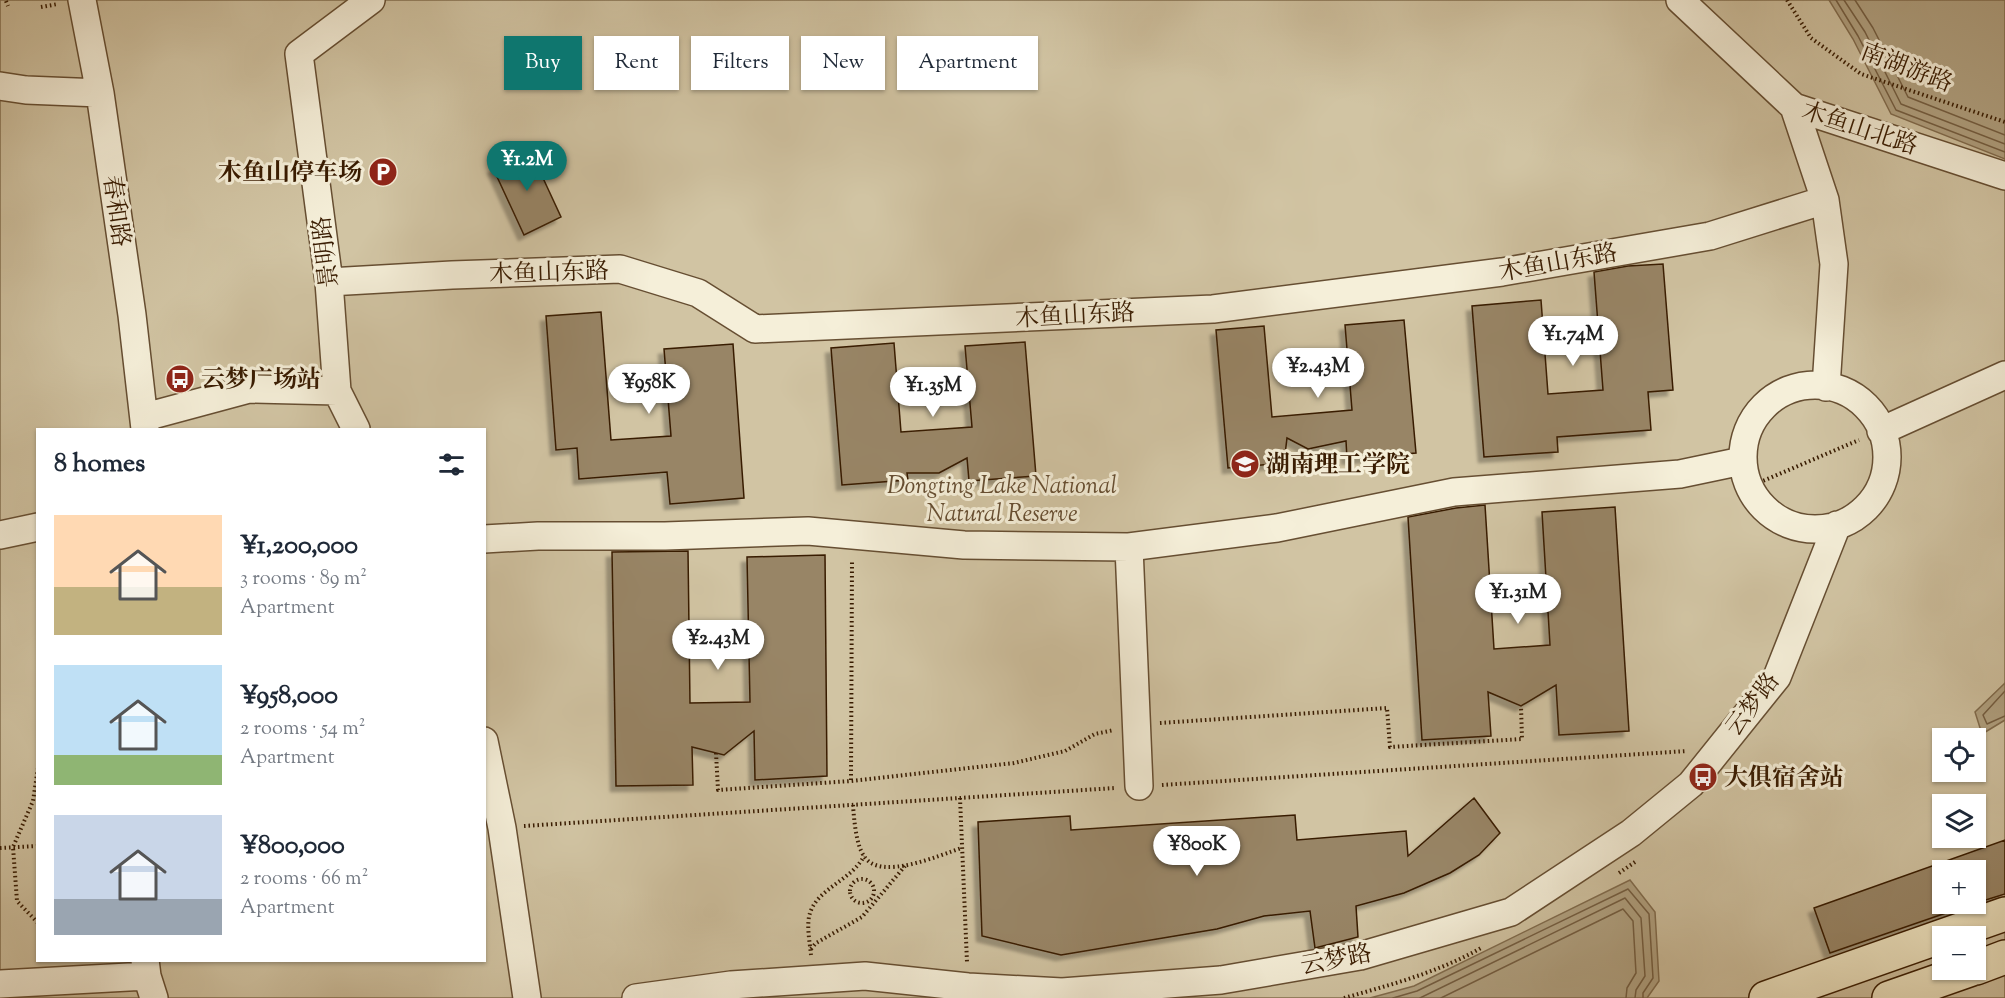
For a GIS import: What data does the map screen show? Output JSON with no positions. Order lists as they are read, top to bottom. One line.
{"streets":{"lane":["木鱼山北路","春和路","景明路","木鱼山东路","云梦路"],"path":["南湖游路"]},"crossings":[["景明路","木鱼山东路"]],"parks":["Dongting Lake National Natural Reserve"],"places":{"parking":["木鱼山停车场"],"bus stop":["云梦广场站","大俱宿舍站"],"school or university":["湖南理工学院"]},"page":{"chip":["Buy","Rent","Filters","New","Apartment"],"price":["¥1.2M","¥1.74M","¥2.43M","¥958K","¥1.35M","¥1.31M","¥2.43M","¥800K"],"heading":"8 homes","list":[{"name":"¥1,200,000","note":"3 rooms · 89 m² · Apartment"},{"name":"¥958,000","note":"2 rooms · 54 m² · Apartment"},{"name":"¥800,000","note":"2 rooms · 66 m² · Apartment"}],"map_buttons":["+","−"]}}
